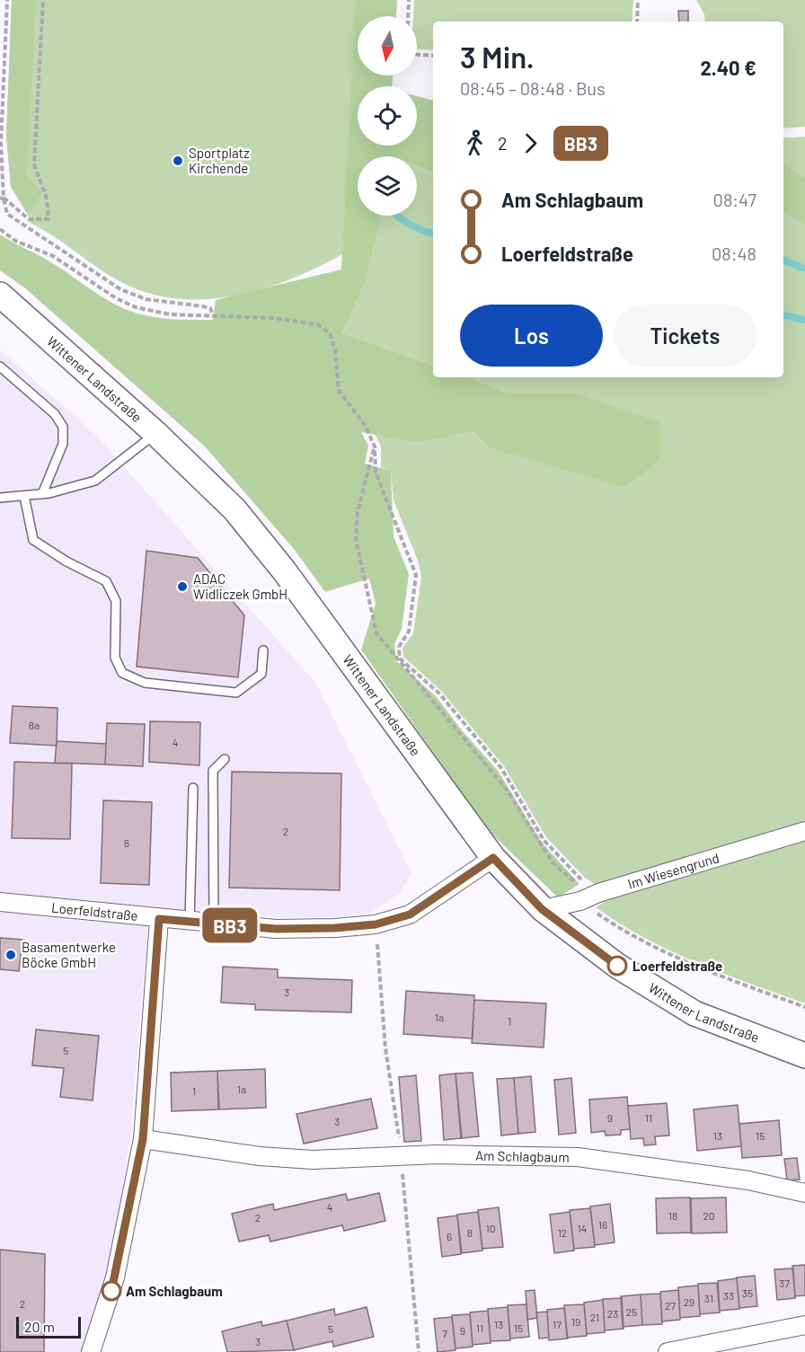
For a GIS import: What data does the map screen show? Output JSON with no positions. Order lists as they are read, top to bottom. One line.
{"streets":{"main road":["Wittener Landstraße"],"street":["Im Wiesengrund","Loerfeldstraße","Am Schlagbaum"]},"crossings":[["Wittener Landstraße","Im Wiesengrund"],["Wittener Landstraße","Loerfeldstraße"]],"places":["Sportplatz Kirchende","ADAC Widliczek GmbH","Basamentwerke Böcke GmbH","Loerfeldstraße","Am Schlagbaum"],"lines":["bus line BB3"],"house_numbers":["8a","4","2","8","3","1a","1","5","1a","1","9","11","3","13","15","4","18","20","2","16","10","14","8","12","6","37","35","33","31","29","2","27","25","23","21","19","13","17","11","15","5","9","7","3"],"scale_bar":"20 m","north":"bottom","page":{"on_map":"BB3","heading":["3 Min.","08:45 – 08:48 · Bus","2.40 €"],"legs":["2","BB3"],"list":[{"name":"Am Schlagbaum","value":"08:47"},{"name":"Loerfeldstraße","value":"08:48"}],"buttons":["Los","Tickets"],"scale":"20 m"}}
